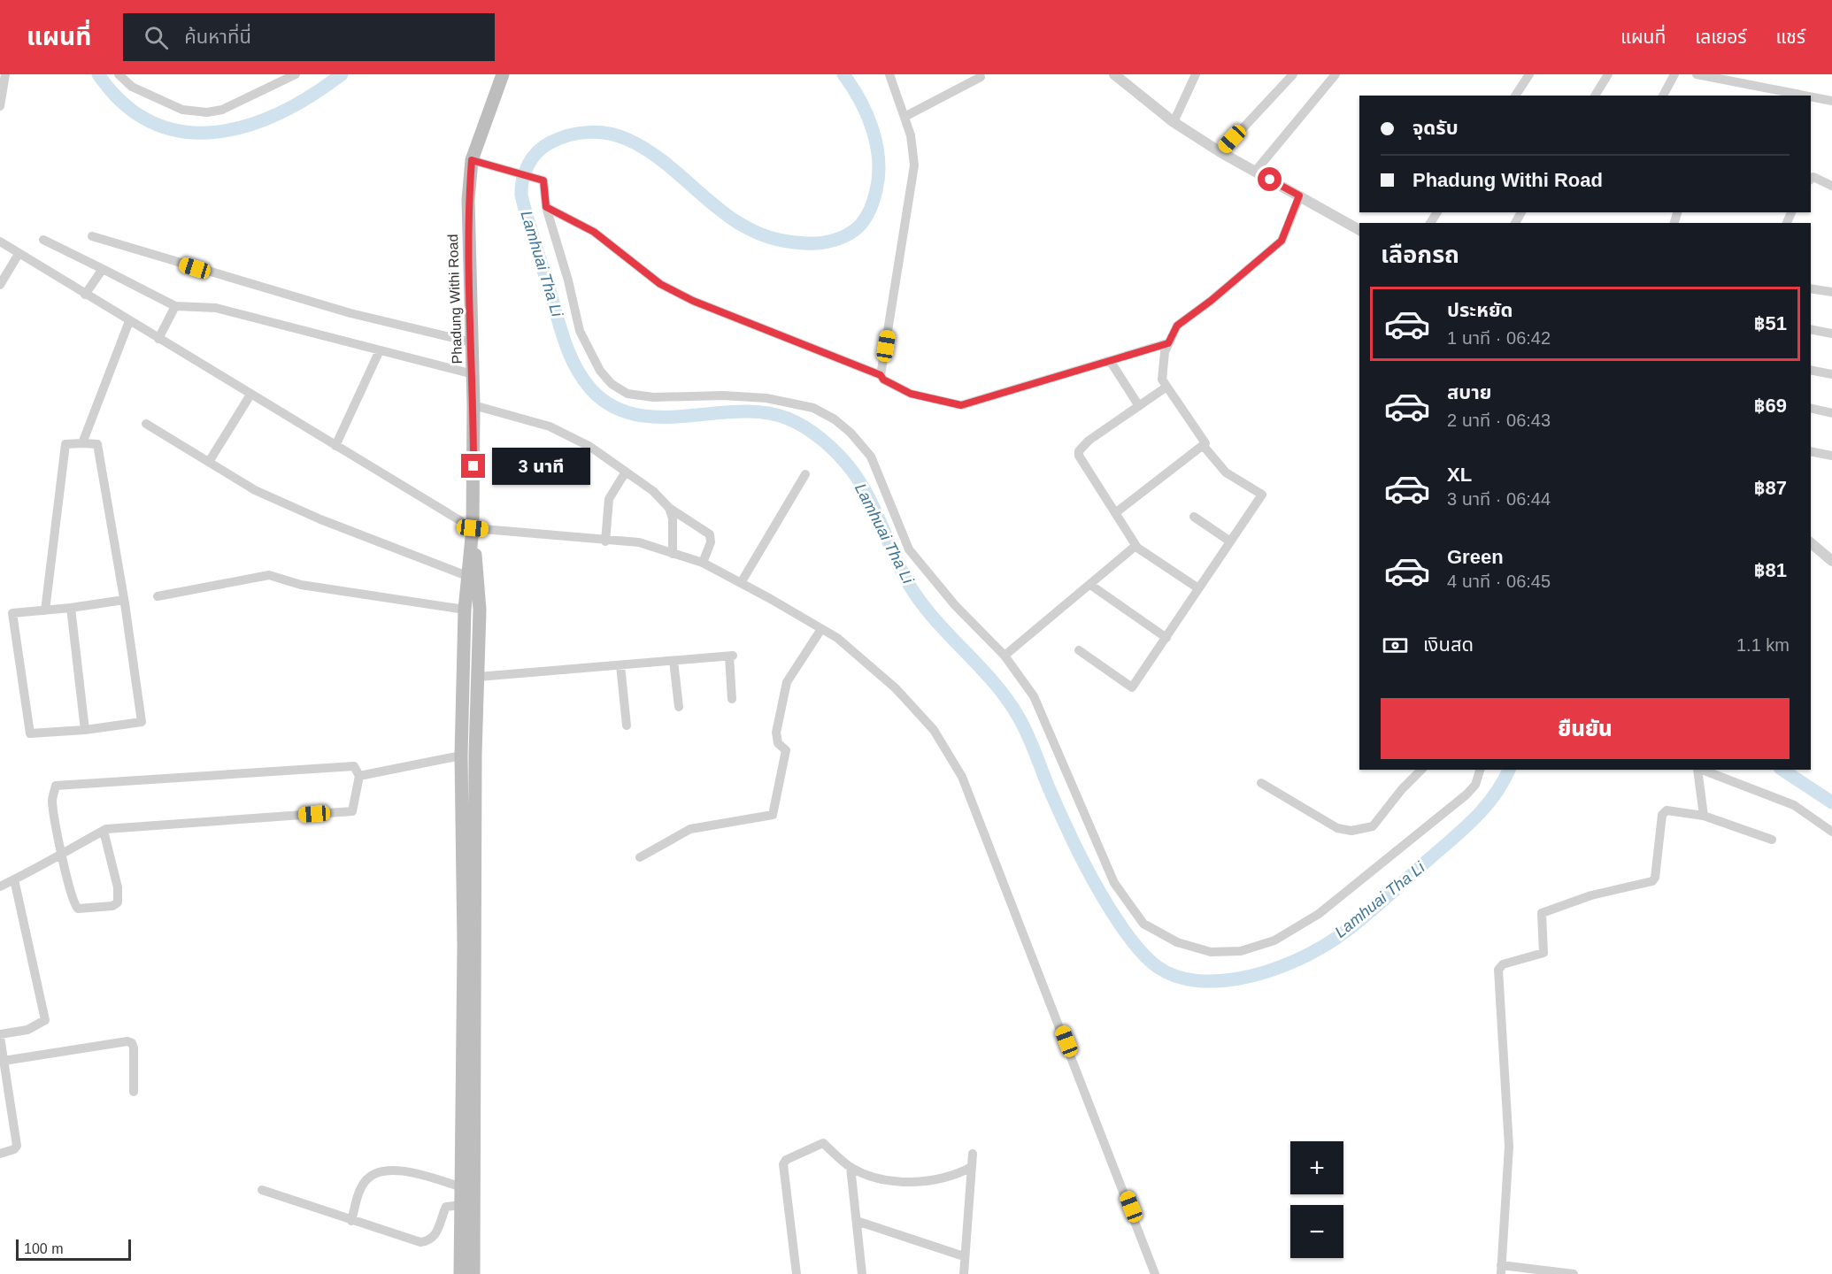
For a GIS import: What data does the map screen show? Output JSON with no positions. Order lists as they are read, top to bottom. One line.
{"streets":{"main road":["Phadung Withi Road"]},"water":["Lamhuai Tha Li"],"scale_bar":"100 m","page":{"header":"แผนที่","search":"ค้นหาที่นี่","nav":["แผนที่","เลเยอร์","แชร์"],"banner":["จุดรับ","Phadung Withi Road"],"heading":"เลือกรถ","list":[{"name":"ประหยัด","note":"1 นาที · 06:42","value":"฿51"},{"name":"สบาย","note":"2 นาที · 06:43","value":"฿69"},{"name":"XL","note":"3 นาที · 06:44","value":"฿87"},{"name":"Green","note":"4 นาที · 06:45","value":"฿81"}],"bubble":"3 นาที","pay":["เงินสด","1.1 km"],"buttons":"ยืนยัน","map_buttons":["+","−"],"scale":"100 m"}}
